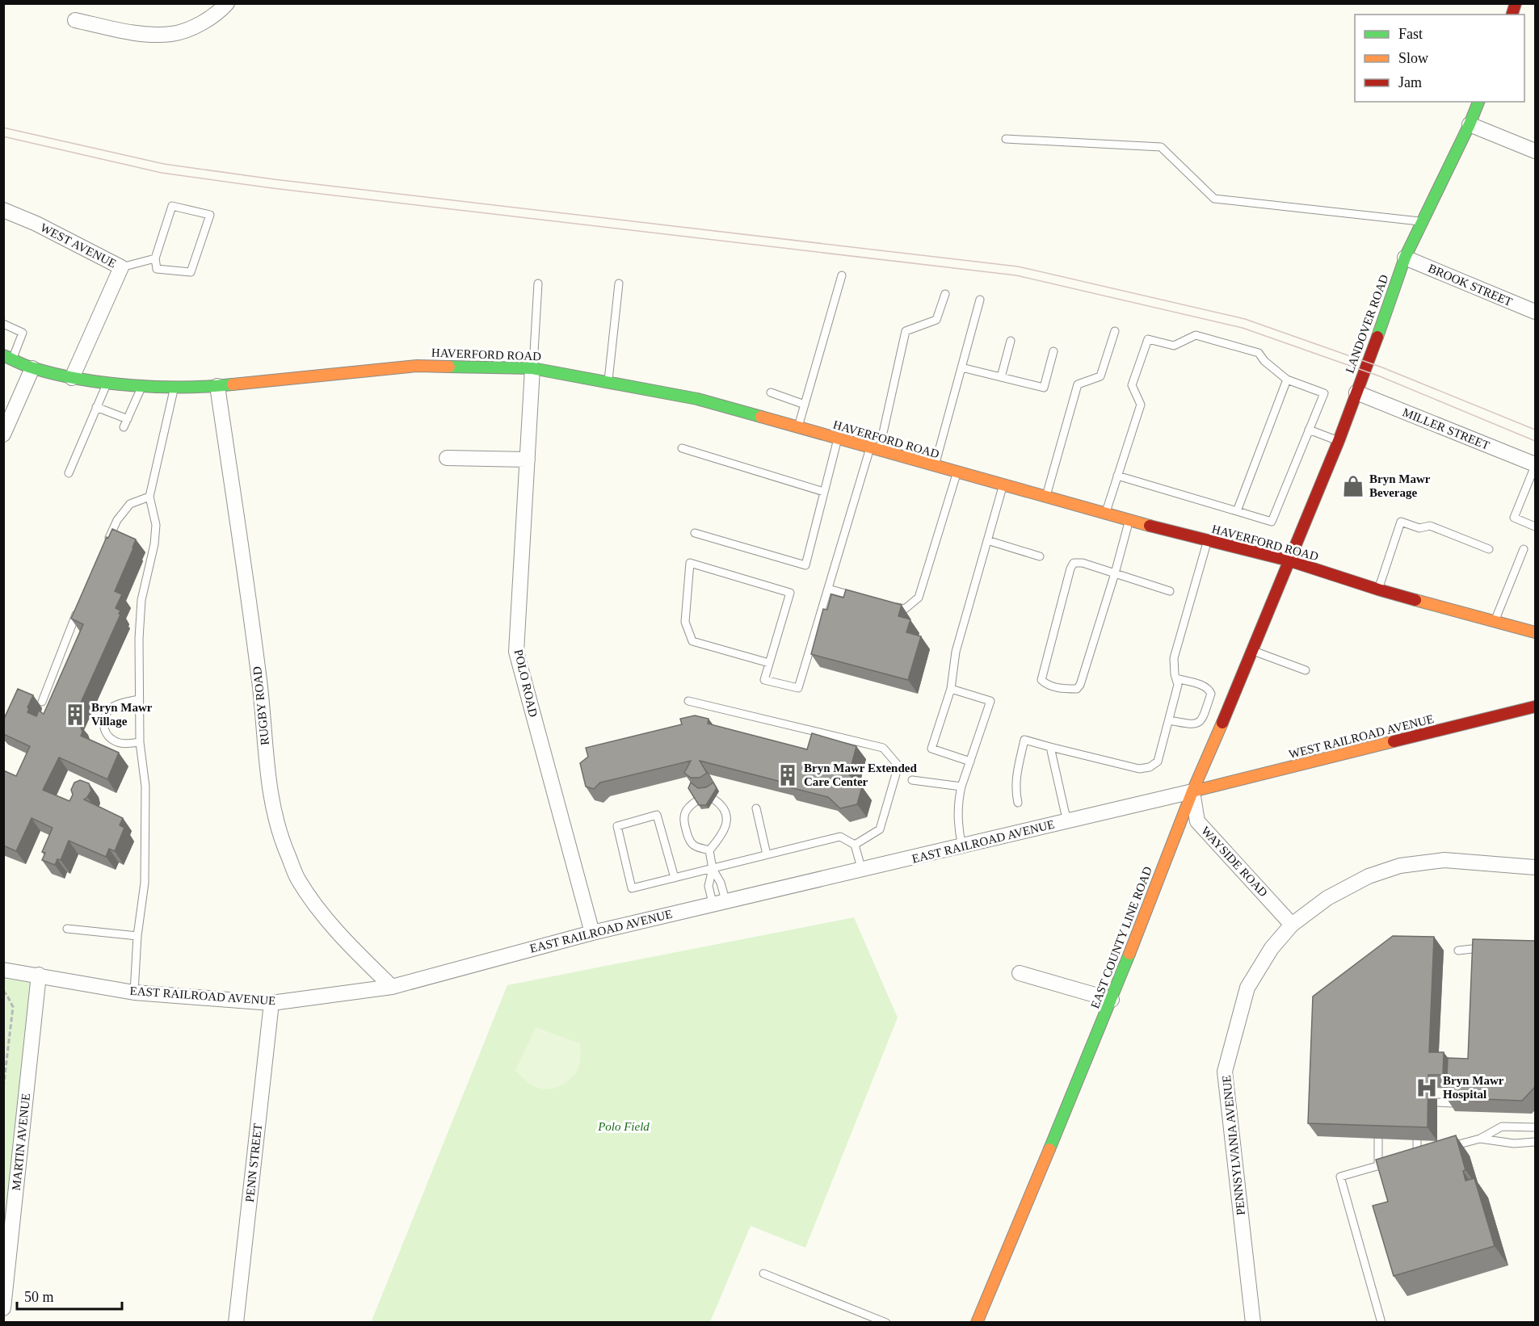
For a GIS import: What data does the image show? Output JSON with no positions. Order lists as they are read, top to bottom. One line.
{"streets":{"street":["WEST AVENUE","BROOK STREET","LANDOVER ROAD","HAVERFORD ROAD","MILLER STREET","POLO ROAD","RUGBY ROAD","WEST RAILROAD AVENUE","EAST RAILROAD AVENUE","WAYSIDE ROAD","EAST COUNTY LINE ROAD","MARTIN AVENUE","PENNSYLVANIA AVENUE","PENN STREET"]},"crossings":[["WEST AVENUE","HAVERFORD ROAD"],["BROOK STREET","LANDOVER ROAD"],["LANDOVER ROAD","HAVERFORD ROAD"],["LANDOVER ROAD","MILLER STREET"],["LANDOVER ROAD","EAST COUNTY LINE ROAD"],["HAVERFORD ROAD","POLO ROAD"],["HAVERFORD ROAD","RUGBY ROAD"],["HAVERFORD ROAD","EAST COUNTY LINE ROAD"],["POLO ROAD","EAST RAILROAD AVENUE"],["RUGBY ROAD","EAST RAILROAD AVENUE"],["WEST RAILROAD AVENUE","EAST RAILROAD AVENUE"],["WEST RAILROAD AVENUE","WAYSIDE ROAD"],["WEST RAILROAD AVENUE","EAST COUNTY LINE ROAD"],["EAST RAILROAD AVENUE","WAYSIDE ROAD"],["EAST RAILROAD AVENUE","EAST COUNTY LINE ROAD"],["EAST RAILROAD AVENUE","MARTIN AVENUE"],["EAST RAILROAD AVENUE","PENN STREET"],["WAYSIDE ROAD","EAST COUNTY LINE ROAD"],["WAYSIDE ROAD","PENNSYLVANIA AVENUE"]],"parks":["Polo Field"],"places":{"shop":["Bryn Mawr Beverage"],"building":["Bryn Mawr Village","Bryn Mawr Extended Care Center"],"hospital":["Bryn Mawr Hospital"]},"legend":["Fast","Slow","Jam"],"scale_bar":"50 m"}
